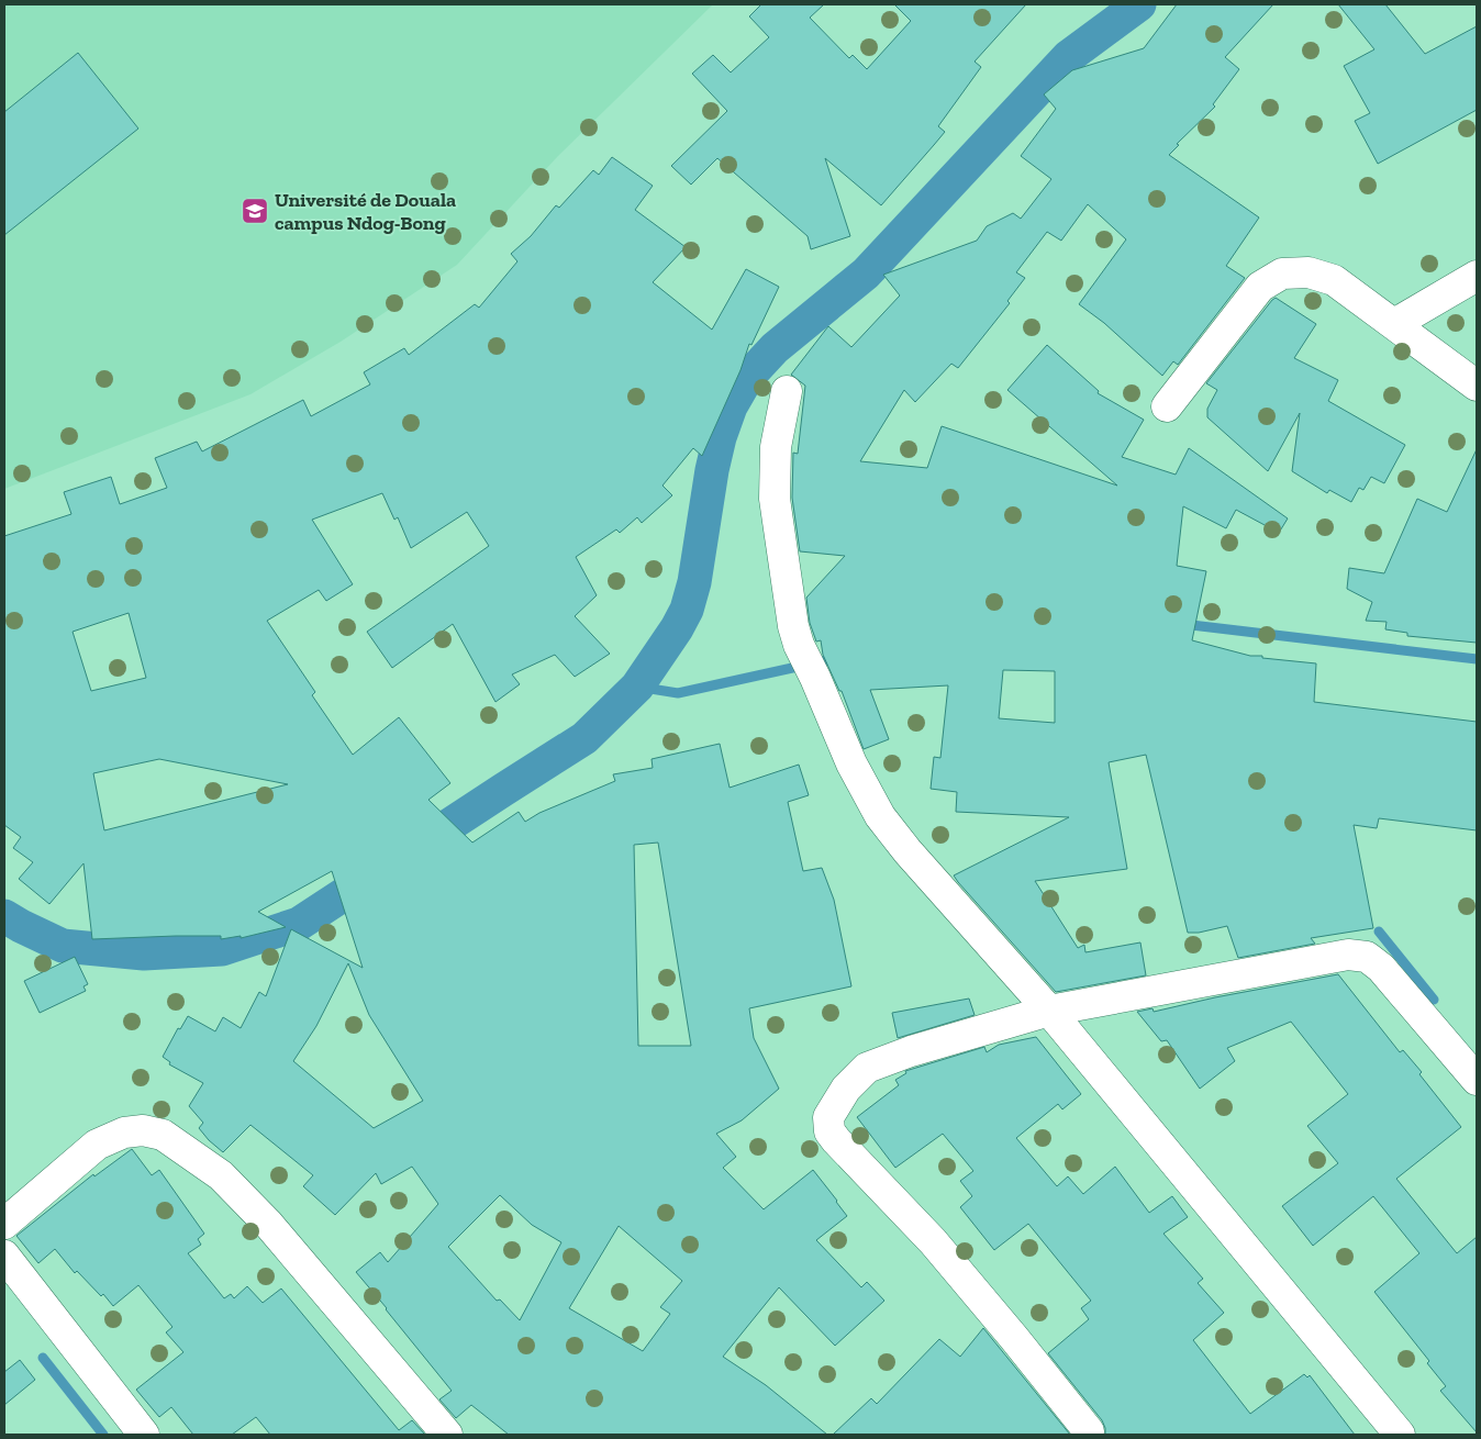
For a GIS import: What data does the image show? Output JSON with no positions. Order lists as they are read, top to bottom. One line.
{"places":{"school or university":["Université de Douala campus Ndog-Bong"]}}
